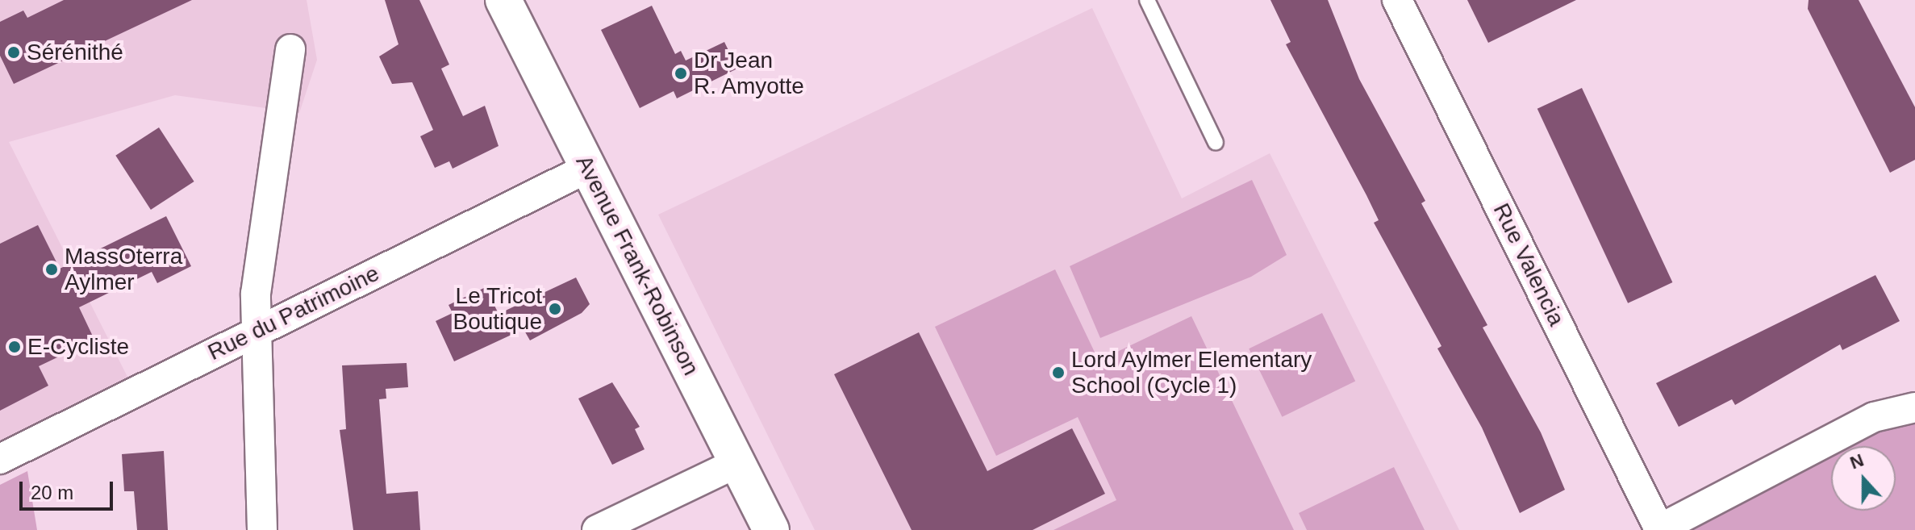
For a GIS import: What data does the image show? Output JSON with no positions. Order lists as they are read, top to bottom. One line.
{"streets":{"main road":["Avenue Frank-Robinson"],"street":["Rue Valencia","Rue du Patrimoine"]},"crossings":[["Avenue Frank-Robinson","Rue du Patrimoine"]],"places":["Sérénithé","Dr Jean R. Amyotte","MassOterra Aylmer","Le Tricot Boutique","E-Cycliste","Lord Aylmer Elementary School (Cycle 1)"],"scale_bar":"20 m","north":"top"}
